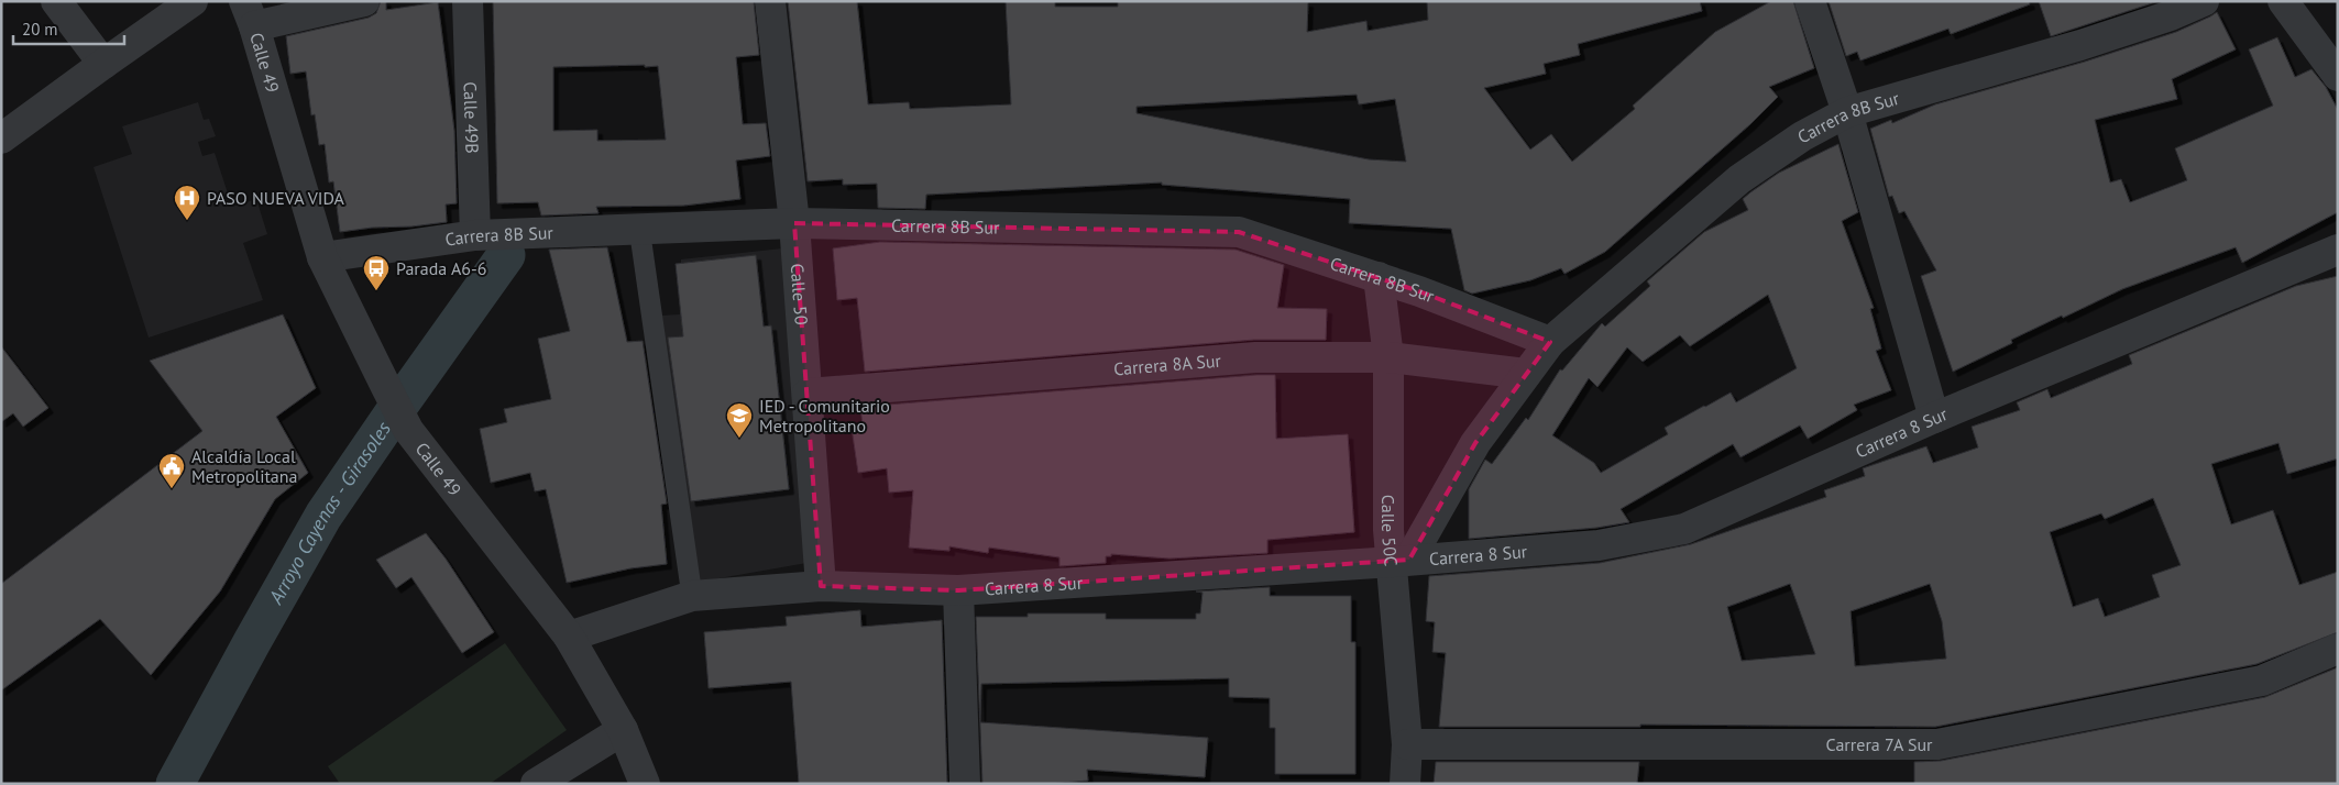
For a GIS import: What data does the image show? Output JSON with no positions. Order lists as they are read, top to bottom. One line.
{"streets":{"street":["Calle 49","Calle 49B","Carrera 8B Sur","Calle 50","Carrera 8A Sur","Carrera 8 Sur","Calle 50C","Carrera 7A Sur"]},"crossings":[["Calle 49","Carrera 8B Sur"],["Calle 49","Carrera 8 Sur"],["Calle 49B","Carrera 8B Sur"],["Carrera 8B Sur","Calle 50"],["Carrera 8B Sur","Carrera 8A Sur"],["Carrera 8B Sur","Carrera 8 Sur"],["Carrera 8B Sur","Calle 50C"],["Calle 50","Carrera 8A Sur"],["Calle 50","Carrera 8 Sur"],["Carrera 8A Sur","Calle 50C"],["Carrera 8 Sur","Calle 50C"],["Calle 50C","Carrera 7A Sur"]],"water":["Arroyo Cayenas - Girasoles"],"places":{"hospital":["PASO NUEVA VIDA"],"bus stop":["Parada A6-6"],"school or university":["IED - Comunitario Metropolitano"],"public building":["Alcaldía Local Metropolitana"]},"scale_bar":"20 m"}
